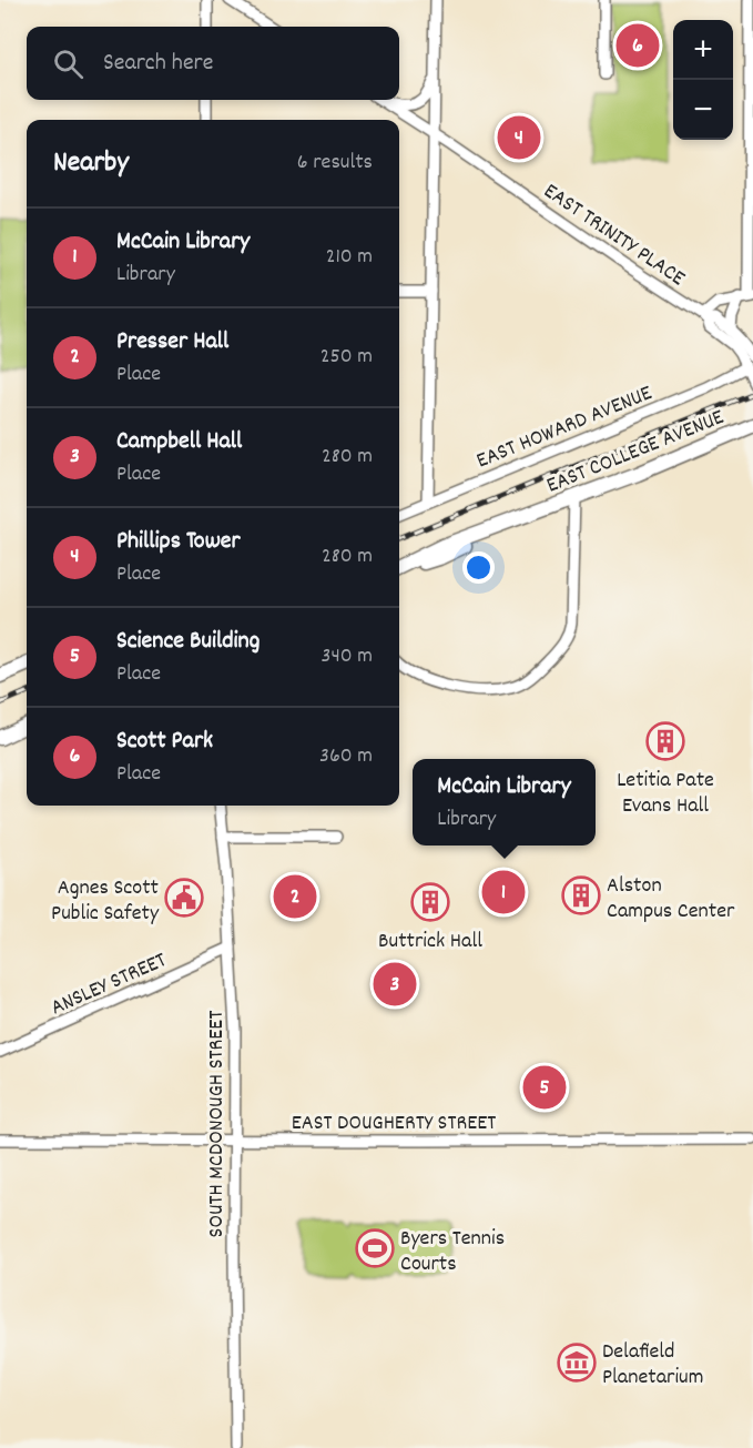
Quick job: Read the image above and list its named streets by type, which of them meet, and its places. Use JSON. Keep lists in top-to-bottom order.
{
  "streets": {
    "main road": ["EAST COLLEGE AVENUE"],
    "street": [
      "EAST TRINITY PLACE",
      "EAST HOWARD AVENUE",
      "ANSLEY STREET",
      "EAST DOUGHERTY STREET",
      "SOUTH MCDONOUGH STREET"
    ]
  },
  "crossings": [
    ["EAST TRINITY PLACE", "EAST HOWARD AVENUE"],
    ["ANSLEY STREET", "SOUTH MCDONOUGH STREET"],
    ["EAST DOUGHERTY STREET", "SOUTH MCDONOUGH STREET"]
  ],
  "places": {
    "building": ["Letitia Pate Evans Hall", "Alston Campus Center", "Buttrick Hall"],
    "public building": ["Agnes Scott Public Safety"],
    "sports": ["Byers Tennis Courts"],
    "museum": ["Delafield Planetarium"]
  },
  "page": {
    "map_buttons": ["+", "−"],
    "pins": [
      "6",
      "4",
      "1",
      "2",
      "3",
      "5"
    ],
    "search": "Search here",
    "heading": ["Nearby", "6 results"],
    "list": [
      {
        "mark": "1",
        "name": "McCain Library",
        "note": "Library",
        "value": "210 m"
      },
      {
        "mark": "2",
        "name": "Presser Hall",
        "note": "Place",
        "value": "250 m"
      },
      {
        "mark": "3",
        "name": "Campbell Hall",
        "note": "Place",
        "value": "280 m"
      },
      {
        "mark": "4",
        "name": "Phillips Tower",
        "note": "Place",
        "value": "280 m"
      },
      {
        "mark": "5",
        "name": "Science Building",
        "note": "Place",
        "value": "340 m"
      },
      {
        "mark": "6",
        "name": "Scott Park",
        "note": "Place",
        "value": "360 m"
      }
    ],
    "popup": ["McCain Library", "Library"]
  }
}
